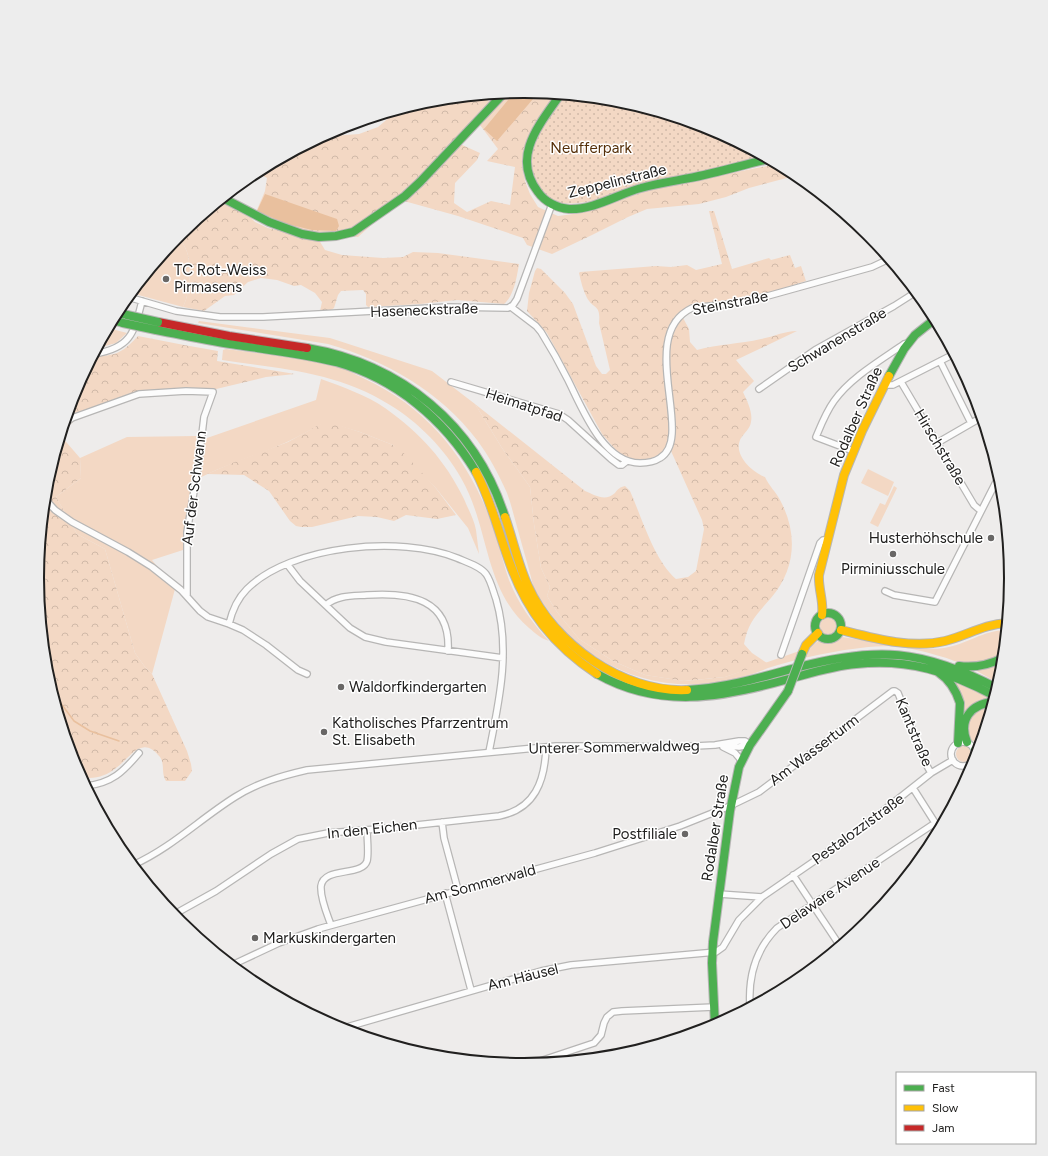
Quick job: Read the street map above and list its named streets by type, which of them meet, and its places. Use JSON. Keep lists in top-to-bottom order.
{
  "streets": {
    "main road": ["Zeppelinstraße", "Rodalber Straße"],
    "street": [
      "Steinstraße",
      "Haseneckstraße",
      "Schwanenstraße",
      "Heimatpfad",
      "Hirschstraße",
      "Auf der Schwann",
      "Kantstraße",
      "Unterer Sommerwaldweg",
      "Am Wasserturm",
      "In den Eichen",
      "Pestalozzistraße",
      "Am Sommerwald",
      "Delaware Avenue",
      "Am Häusel"
    ]
  },
  "crossings": [
    ["Steinstraße", "Heimatpfad"],
    ["Rodalber Straße", "Unterer Sommerwaldweg"],
    ["Rodalber Straße", "Am Wasserturm"],
    ["Rodalber Straße", "Pestalozzistraße"],
    ["Rodalber Straße", "Am Sommerwald"],
    ["Rodalber Straße", "Am Häusel"],
    ["Kantstraße", "Am Wasserturm"],
    ["Kantstraße", "Pestalozzistraße"],
    ["Unterer Sommerwaldweg", "In den Eichen"],
    ["Am Wasserturm", "Am Sommerwald"],
    ["Pestalozzistraße", "Am Häusel"]
  ],
  "parks": ["Neufferpark"],
  "places": [
    "TC Rot-Weiss Pirmasens",
    "Husterhöhschule",
    "Pirminiusschule",
    "Waldorfkindergarten",
    "Katholisches Pfarrzentrum St. Elisabeth",
    "Postfiliale",
    "Markuskindergarten"
  ],
  "legend": ["Fast", "Slow", "Jam"]
}
